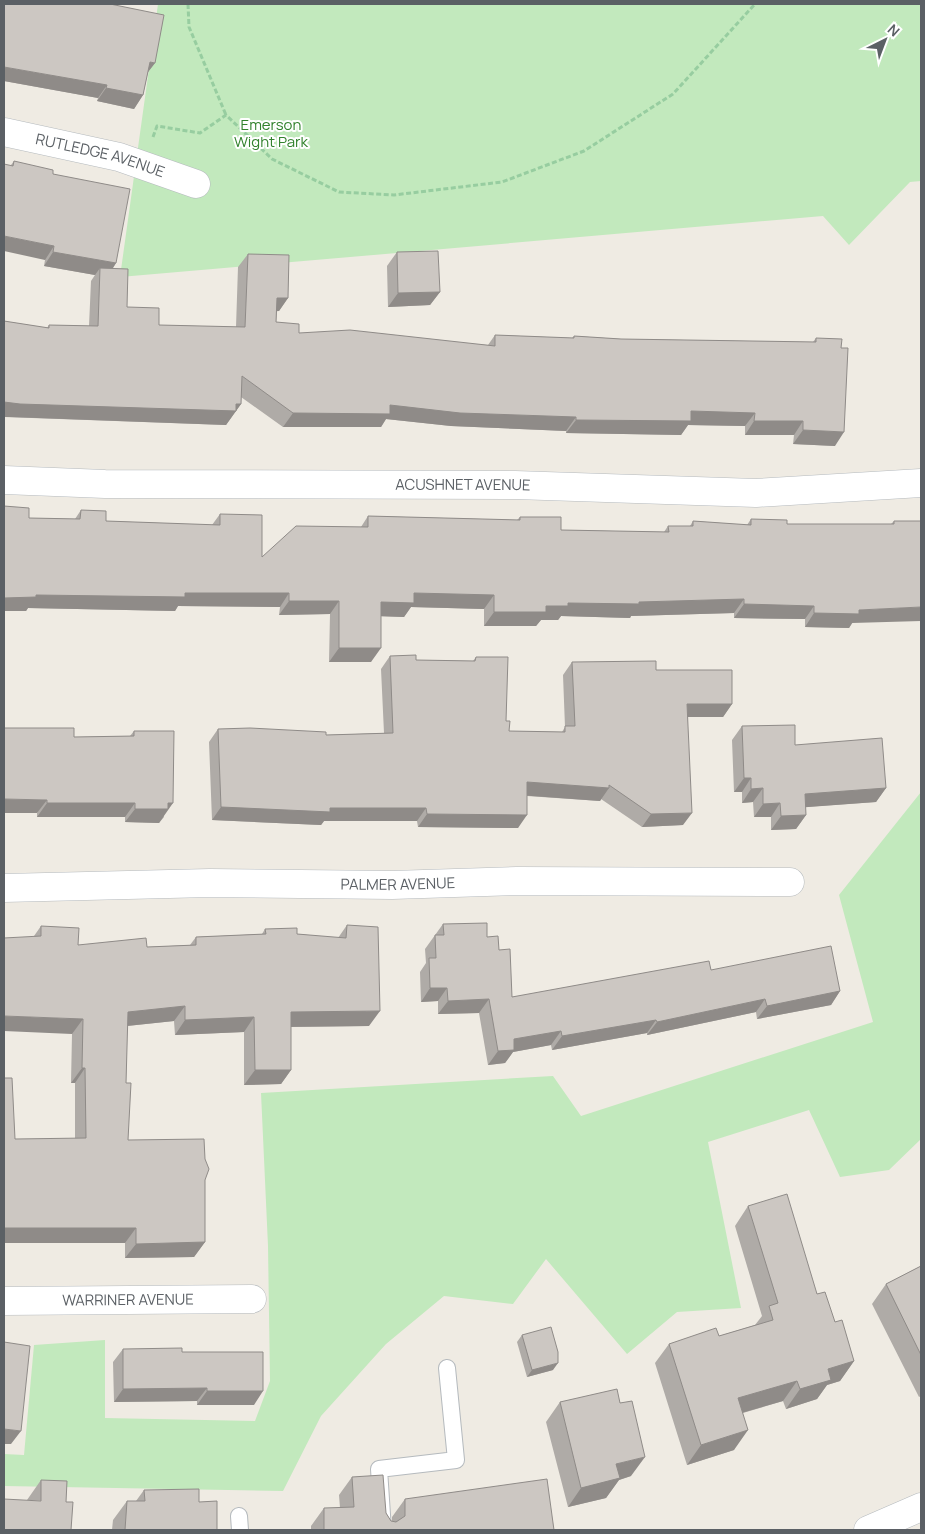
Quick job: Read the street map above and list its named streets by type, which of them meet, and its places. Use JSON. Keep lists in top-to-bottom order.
{
  "streets": {
    "street": [
      "RUTLEDGE AVENUE",
      "ACUSHNET AVENUE",
      "PALMER AVENUE",
      "WARRINER AVENUE"
    ]
  },
  "parks": ["Emerson Wight Park"],
  "north": "top right"
}
